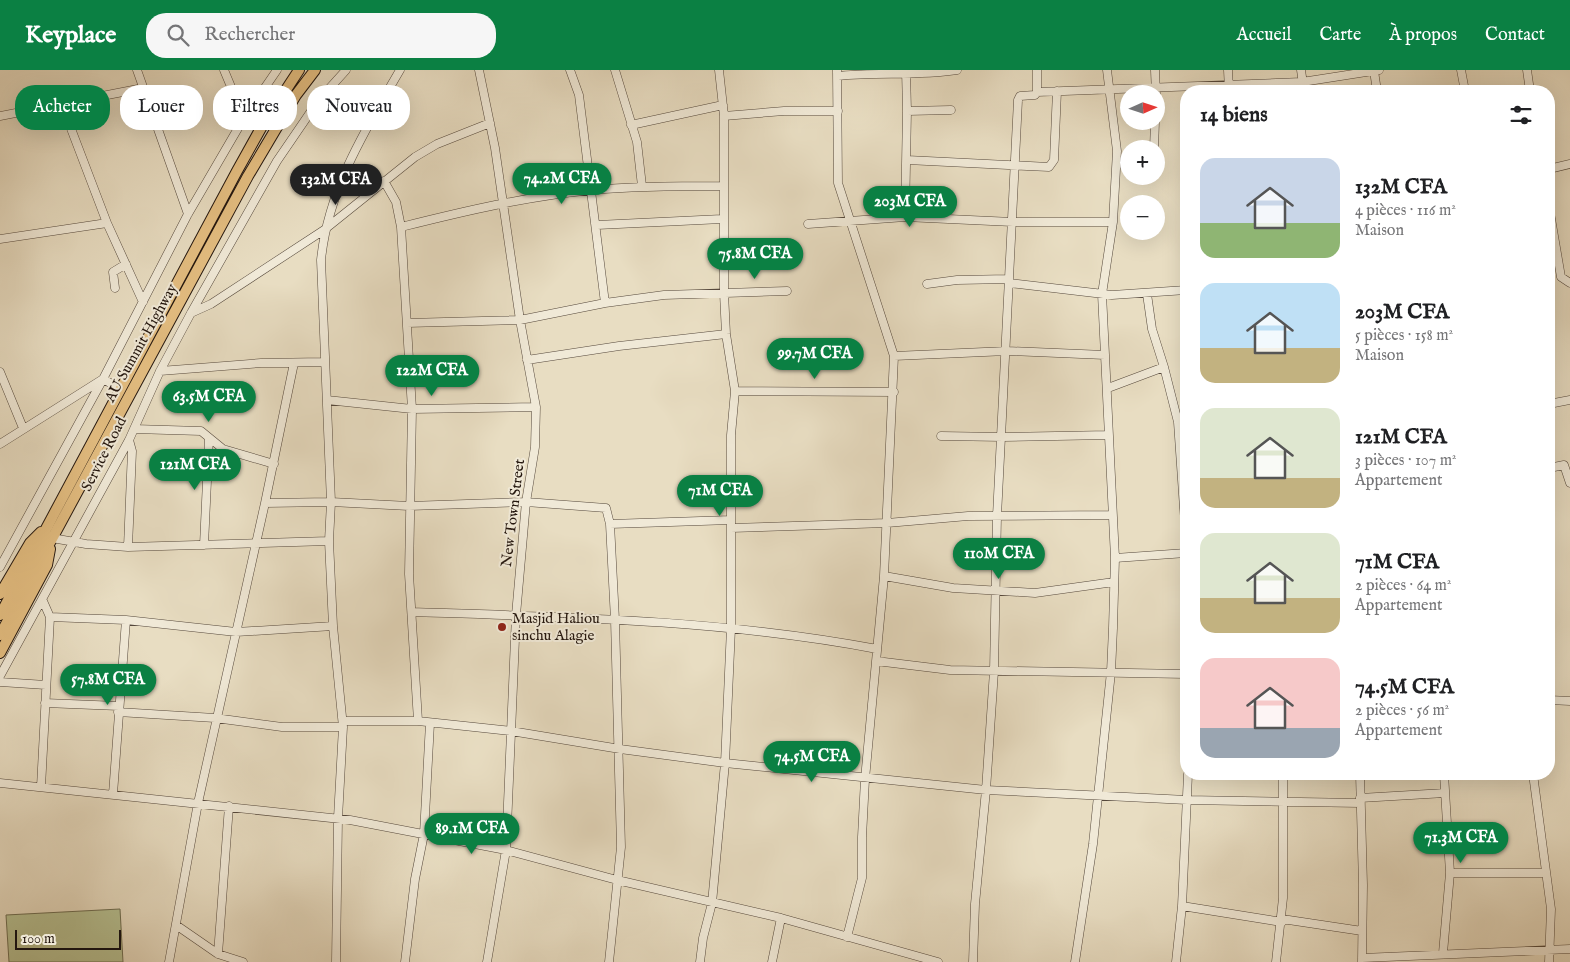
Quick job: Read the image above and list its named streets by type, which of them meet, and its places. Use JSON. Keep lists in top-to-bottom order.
{
  "streets": {
    "main road": ["AU Summit Highway"],
    "street": ["Service Road", "New Town Street"]
  },
  "places": ["Masjid Haliou sinchu Alagie"],
  "scale_bar": "100 m",
  "north": "right",
  "page": {
    "header": "Keyplace",
    "search": "Rechercher",
    "nav": [
      "Accueil",
      "Carte",
      "À propos",
      "Contact"
    ],
    "map_buttons": ["+", "−"],
    "chip": [
      "Acheter",
      "Louer",
      "Filtres",
      "Nouveau"
    ],
    "heading": "14 biens",
    "list": [
      {
        "name": "132M CFA",
        "note": "4 pièces · 116 m² · Maison"
      },
      {
        "name": "203M CFA",
        "note": "5 pièces · 158 m² · Maison"
      },
      {
        "name": "121M CFA",
        "note": "3 pièces · 107 m² · Appartement"
      },
      {
        "name": "71M CFA",
        "note": "2 pièces · 64 m² · Appartement"
      },
      {
        "name": "74.5M CFA",
        "note": "2 pièces · 56 m² · Appartement"
      }
    ],
    "price": [
      "74.2M CFA",
      "132M CFA",
      "203M CFA",
      "75.8M CFA",
      "99.7M CFA",
      "122M CFA",
      "63.5M CFA",
      "121M CFA",
      "71M CFA",
      "110M CFA",
      "57.8M CFA",
      "74.5M CFA",
      "89.1M CFA",
      "71.3M CFA"
    ],
    "scale": "100 m"
  }
}
